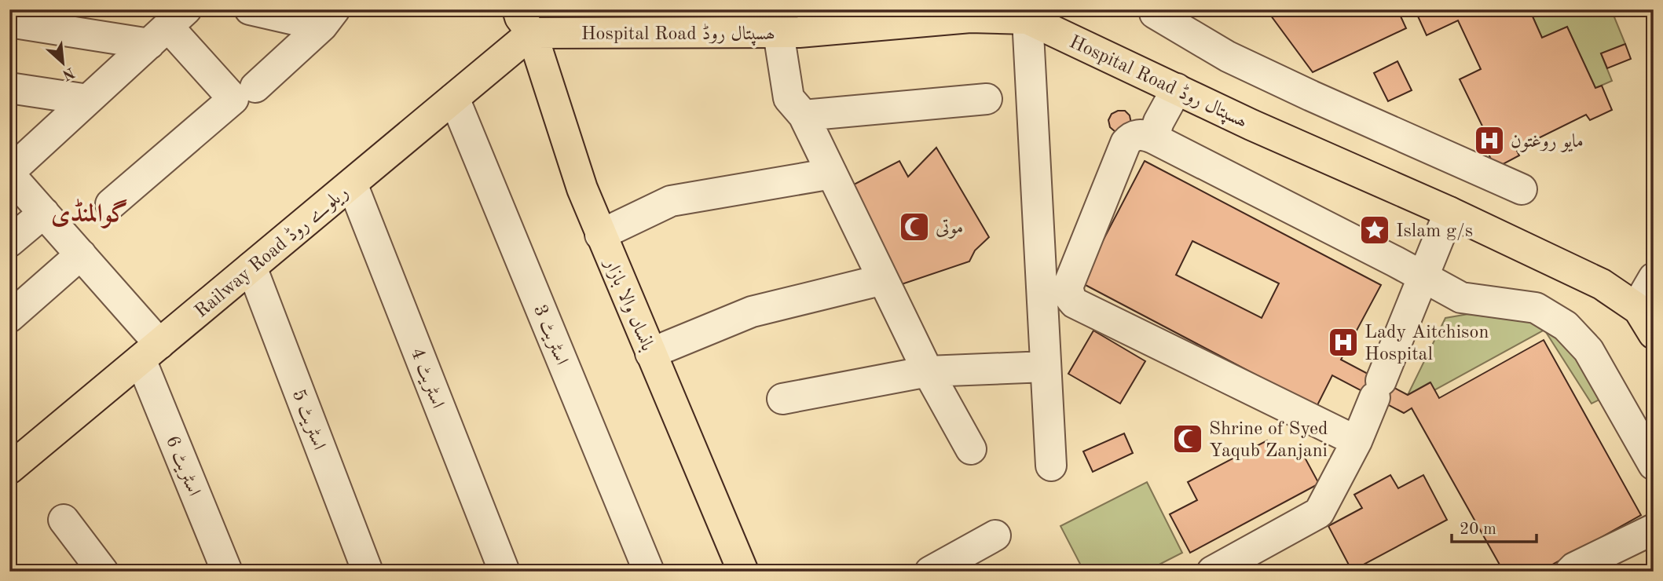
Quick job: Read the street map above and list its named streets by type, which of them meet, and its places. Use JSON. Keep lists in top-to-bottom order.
{
  "streets": {
    "main road": ["Hospital Road ھسپتال روڈ", "Railway Road ریلوے روڈ", "بانساں والا بازار"],
    "street": [
      "اسٹریٹ 3",
      "اسٹریٹ 4",
      "اسٹریٹ 5",
      "اسٹریٹ 6"
    ]
  },
  "crossings": [
    ["Hospital Road ھسپتال روڈ", "Railway Road ریلوے روڈ"],
    ["Hospital Road ھسپتال روڈ", "بانساں والا بازار"],
    ["Railway Road ریلوے روڈ", "بانساں والا بازار"],
    ["Railway Road ریلوے روڈ", "اسٹریٹ 3"],
    ["Railway Road ریلوے روڈ", "اسٹریٹ 4"],
    ["Railway Road ریلوے روڈ", "اسٹریٹ 5"],
    ["Railway Road ریلوے روڈ", "اسٹریٹ 6"]
  ],
  "districts": ["گوالمنڈی"],
  "places": {
    "hospital": ["مایو روغتون", "Lady Aitchison Hospital"],
    "mosque": ["موتی", "Shrine of Syed Yaqub Zanjani"],
    "place": ["Islam g/s"]
  },
  "scale_bar": "20 m",
  "north": "bottom right"
}
